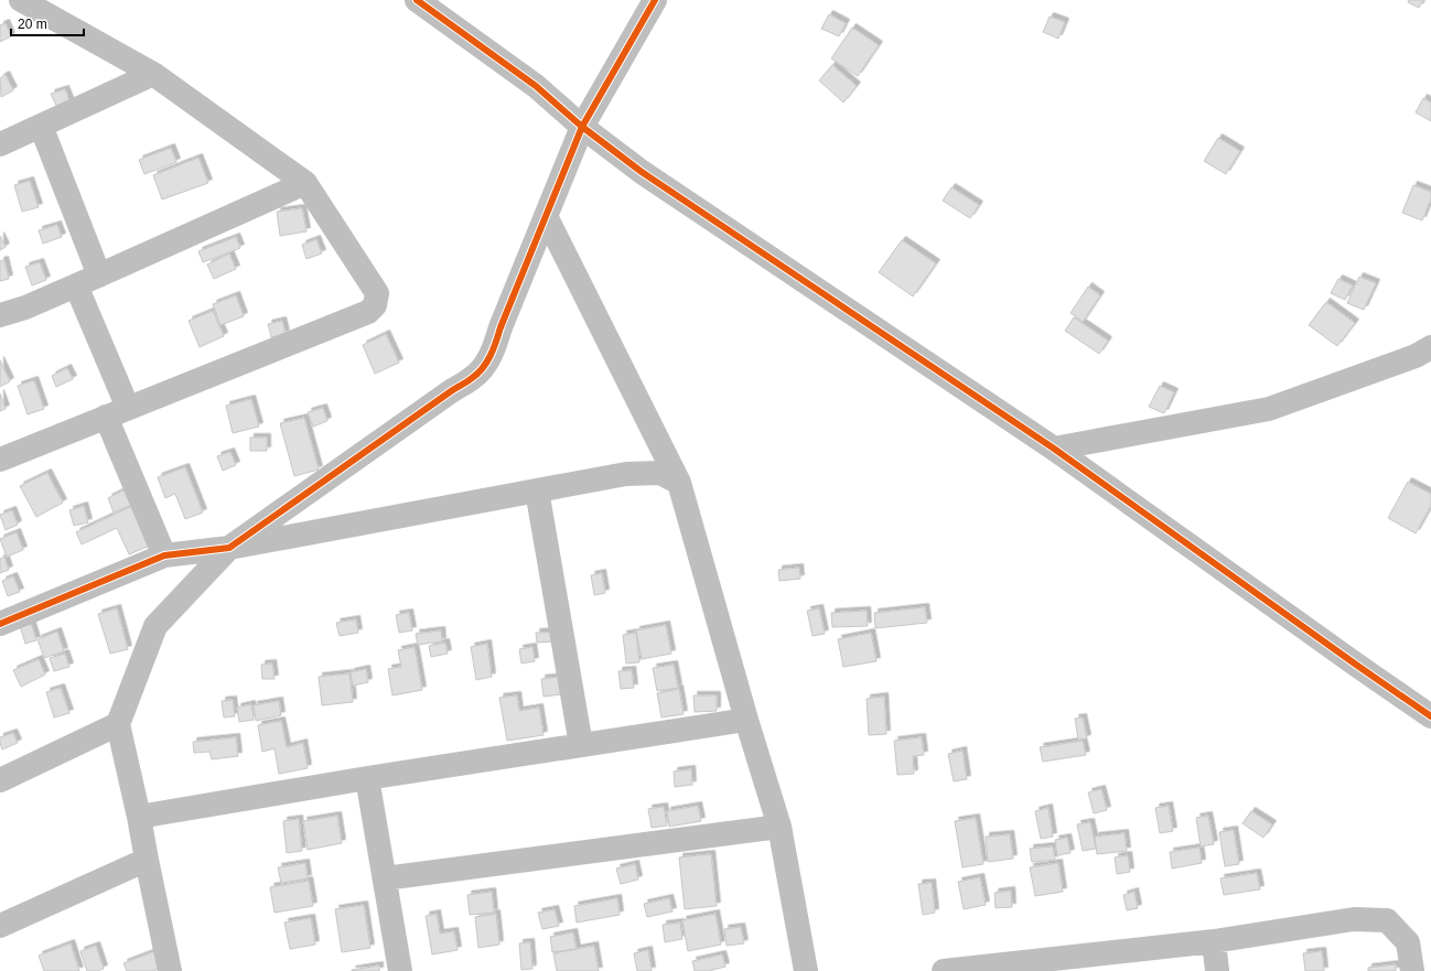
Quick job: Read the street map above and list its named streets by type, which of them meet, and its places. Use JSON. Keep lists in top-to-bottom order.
{
  "scale_bar": "20 m"
}
